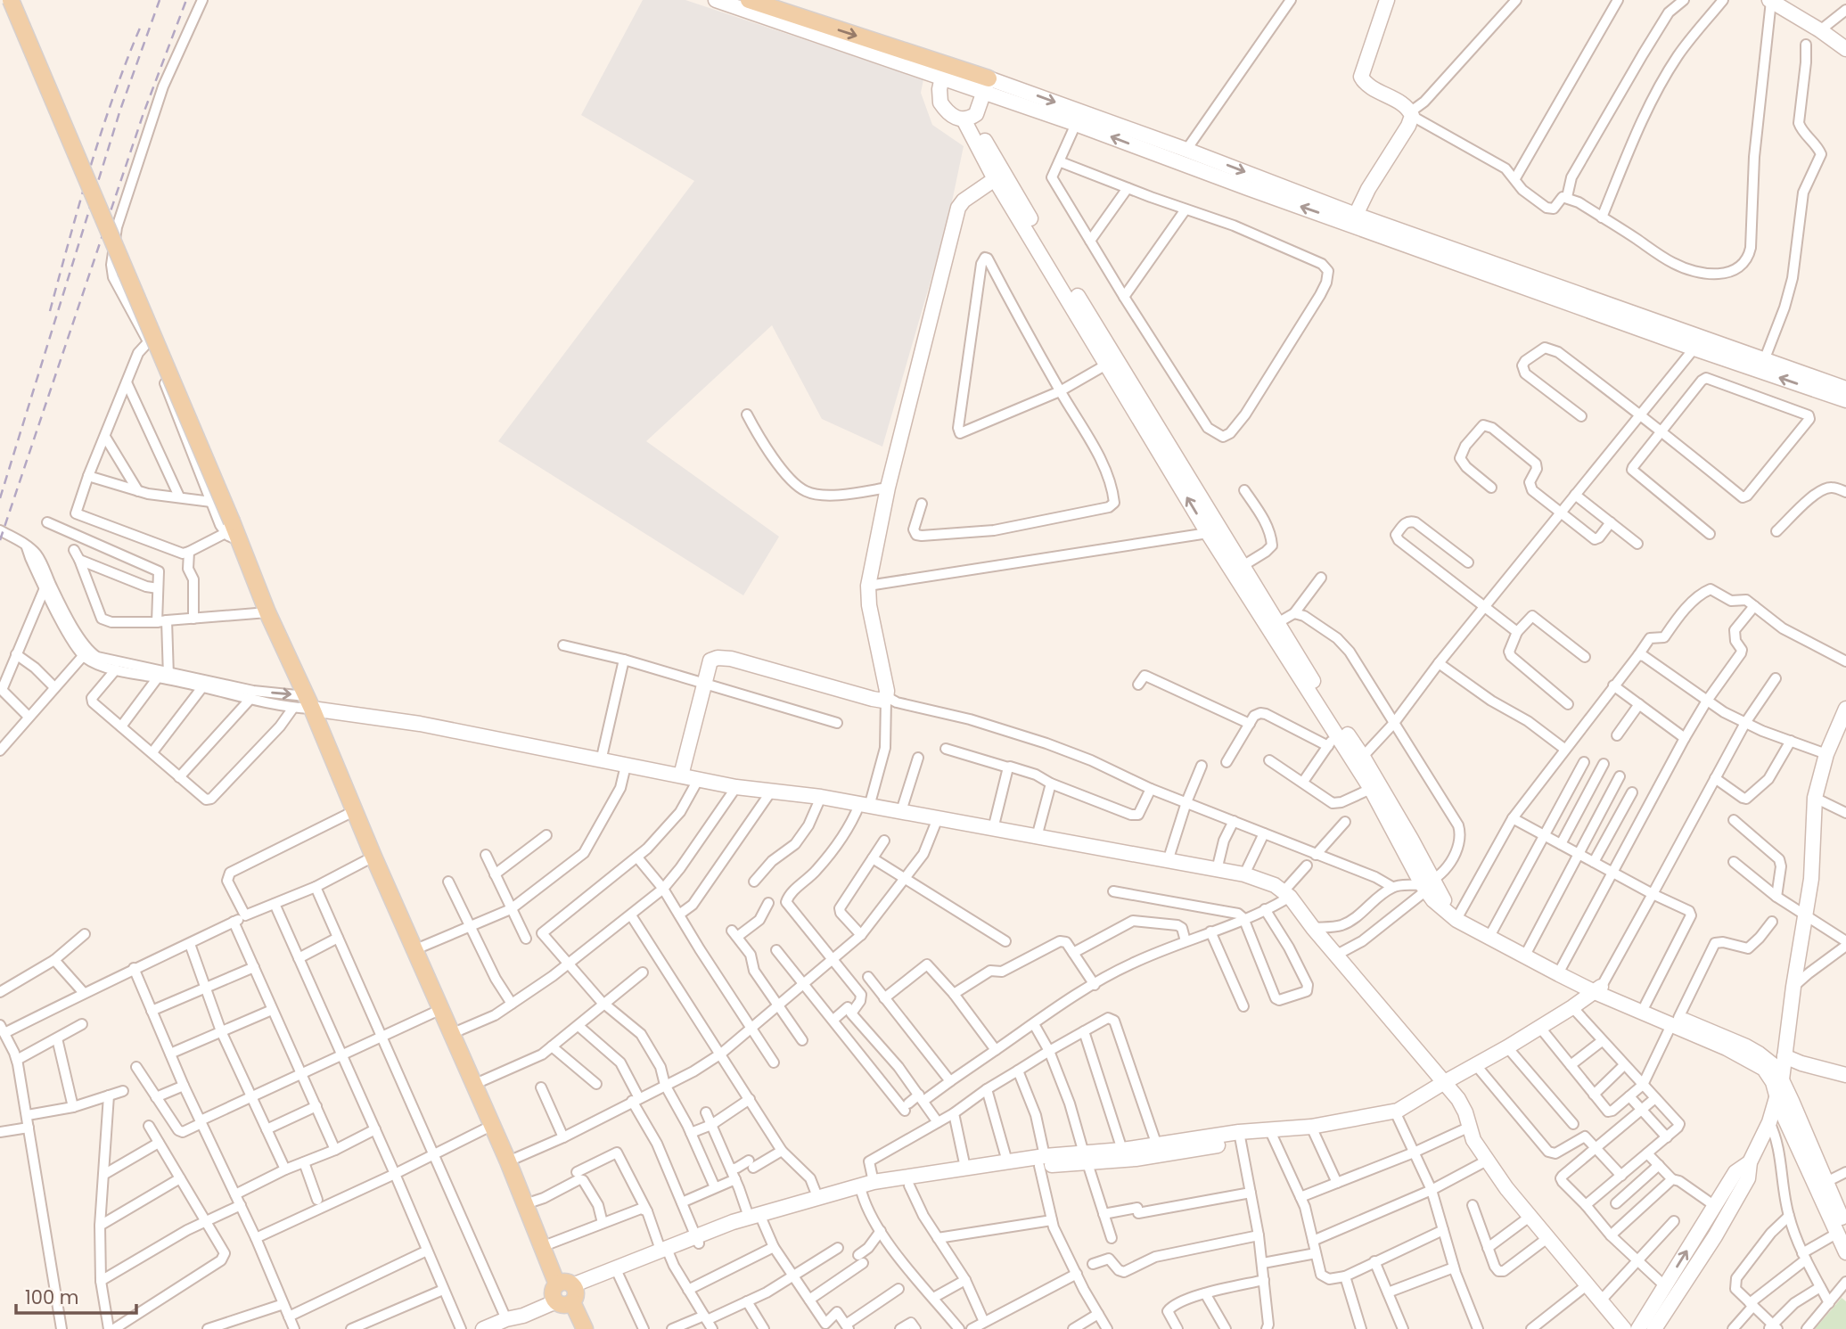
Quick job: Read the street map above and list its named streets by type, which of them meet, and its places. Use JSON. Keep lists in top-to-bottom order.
{
  "scale_bar": "100 m"
}
